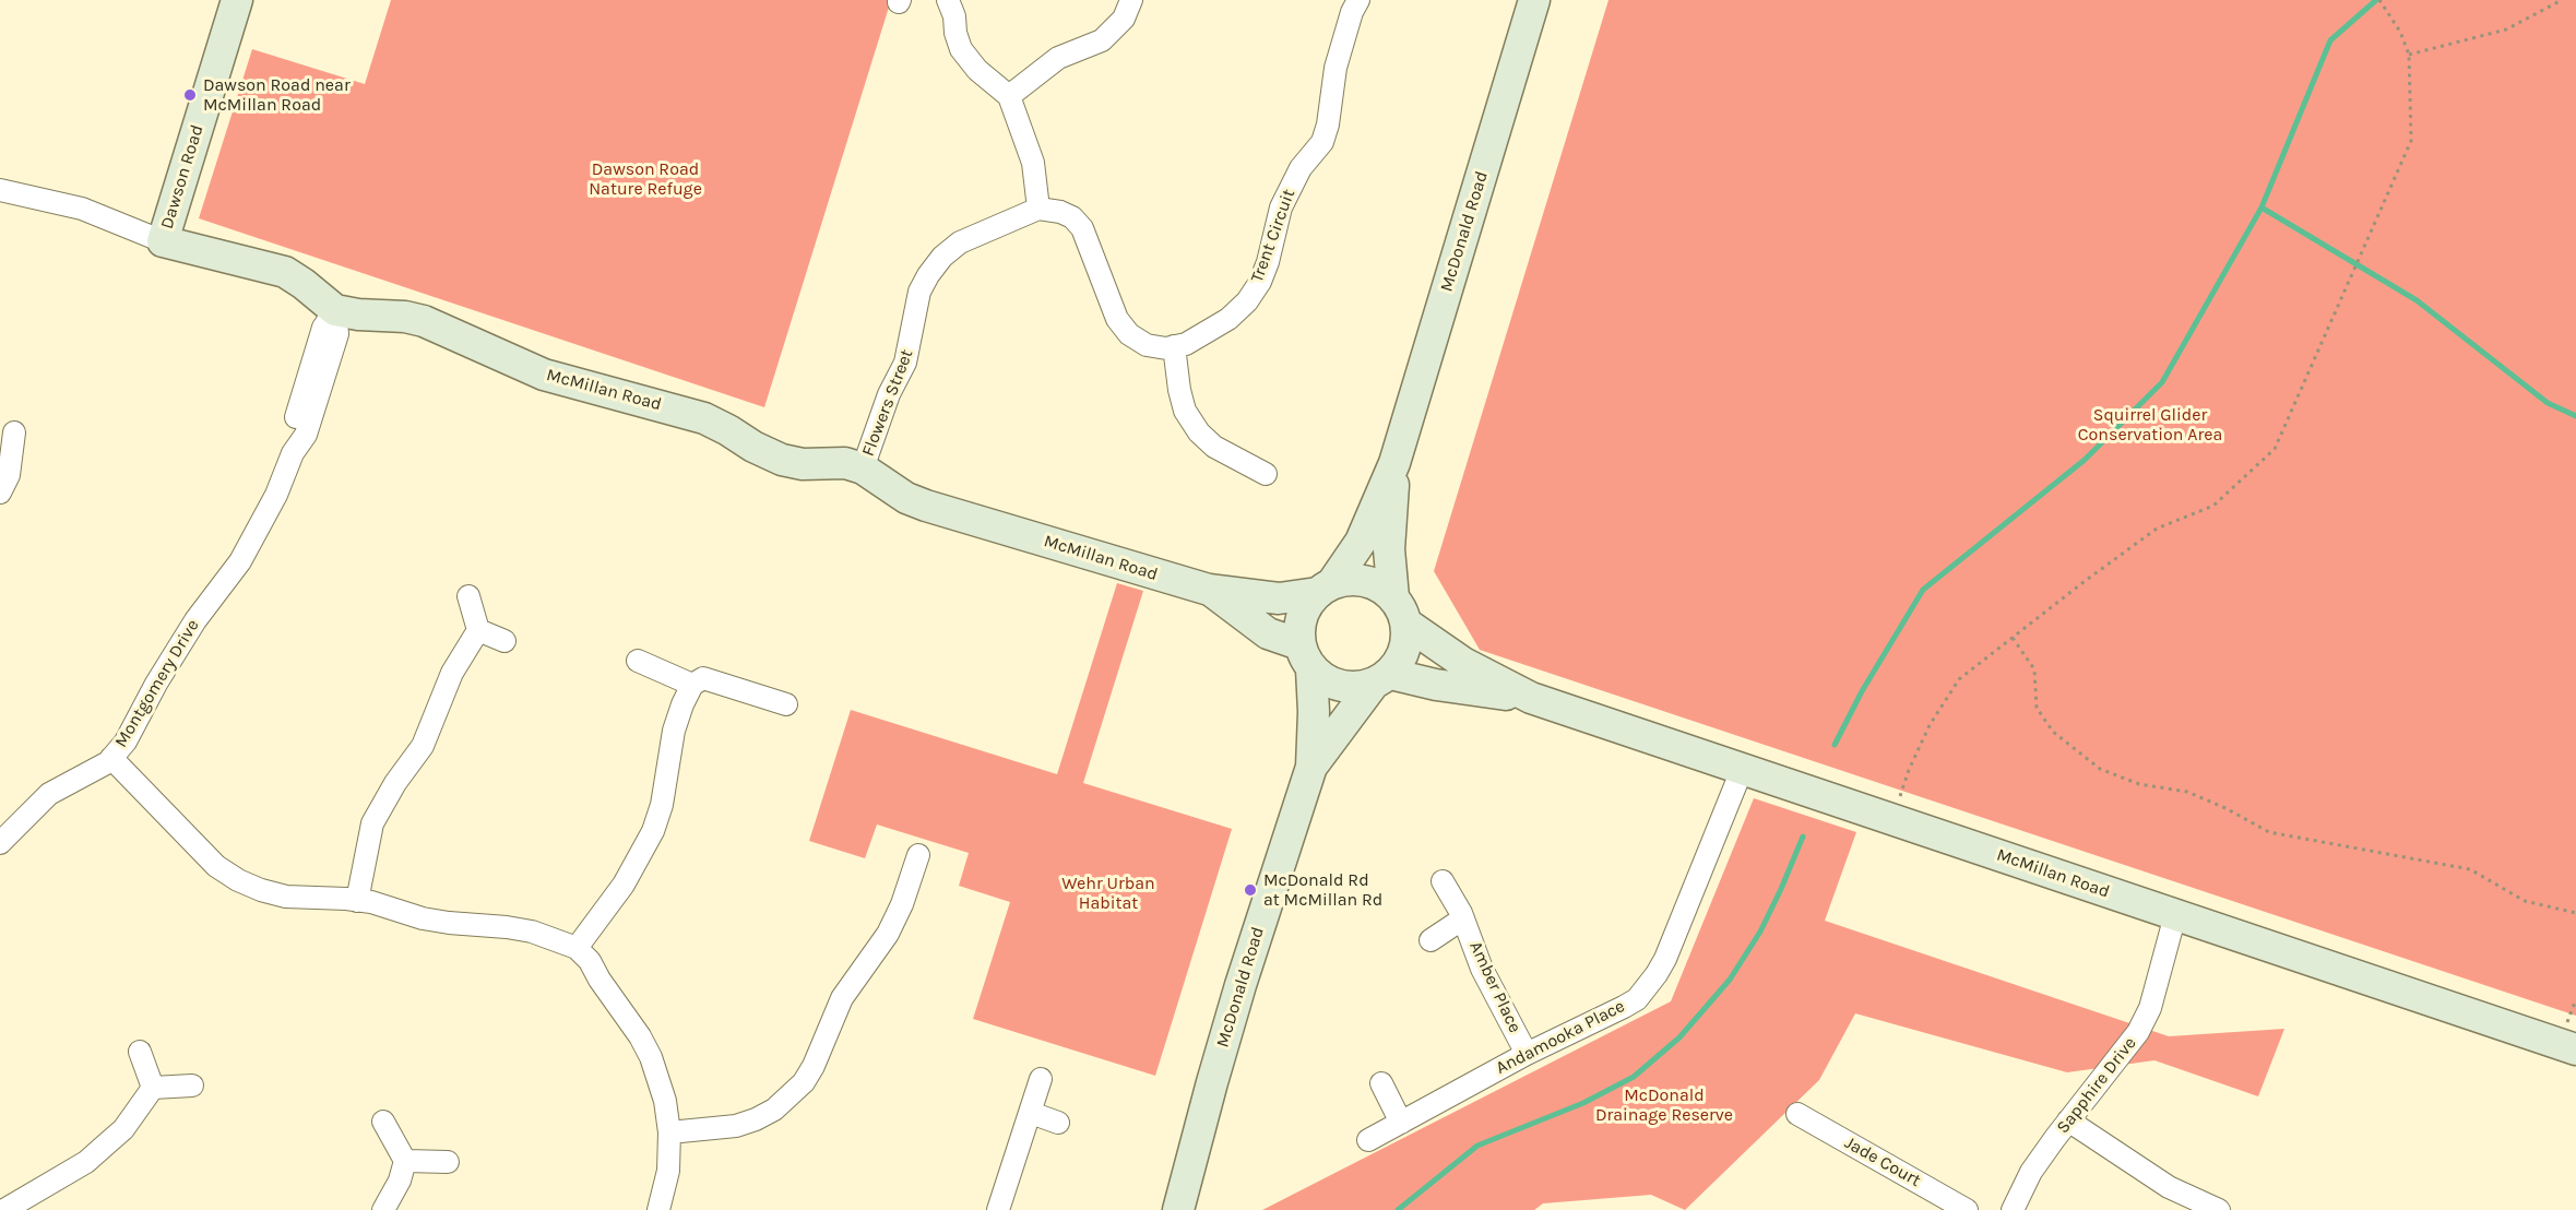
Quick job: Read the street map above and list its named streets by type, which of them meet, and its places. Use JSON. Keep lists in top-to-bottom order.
{
  "streets": {
    "street": [
      "Dawson Road",
      "McDonald Road",
      "Trent Circuit",
      "McMillan Road",
      "Flowers Street",
      "Montgomery Drive",
      "Amber Place",
      "Andamooka Place",
      "Sapphire Drive",
      "Jade Court"
    ]
  },
  "crossings": [
    ["McDonald Road", "McMillan Road"],
    ["McMillan Road", "Flowers Street"],
    ["McMillan Road", "Montgomery Drive"],
    ["McMillan Road", "Andamooka Place"],
    ["McMillan Road", "Sapphire Drive"],
    ["Amber Place", "Andamooka Place"]
  ],
  "parks": [
    "Dawson Road Nature Refuge",
    "Squirrel Glider Conservation Area",
    "Wehr Urban Habitat",
    "McDonald Drainage Reserve"
  ],
  "places": ["Dawson Road near McMillan Road", "McDonald Rd at McMillan Rd"]
}
